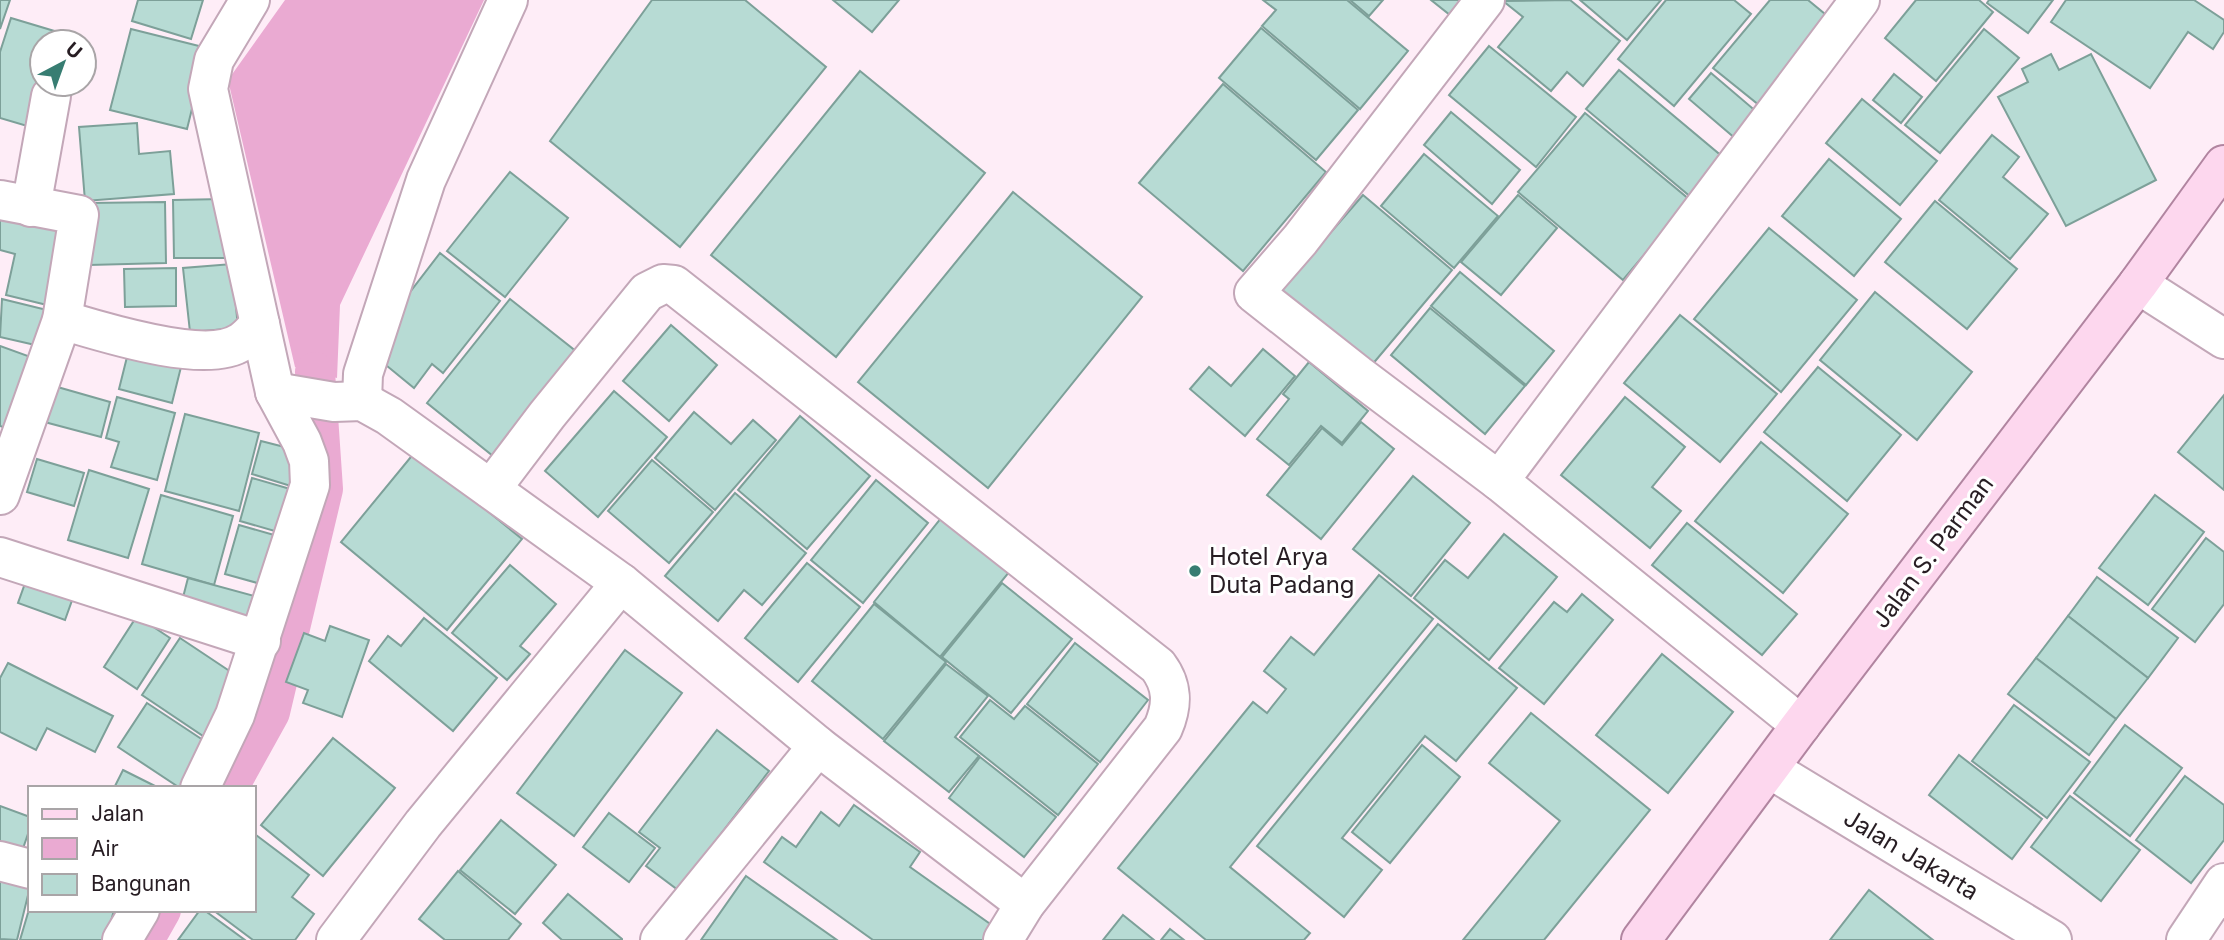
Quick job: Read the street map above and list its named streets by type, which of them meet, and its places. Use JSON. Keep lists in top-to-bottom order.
{
  "streets": {
    "main road": ["Jalan S. Parman"],
    "street": ["Jalan Jakarta"]
  },
  "crossings": [
    ["Jalan S. Parman", "Jalan Jakarta"]
  ],
  "places": ["Hotel Arya Duta Padang"],
  "legend": ["Jalan", "Air", "Bangunan"],
  "north": "top right"
}
